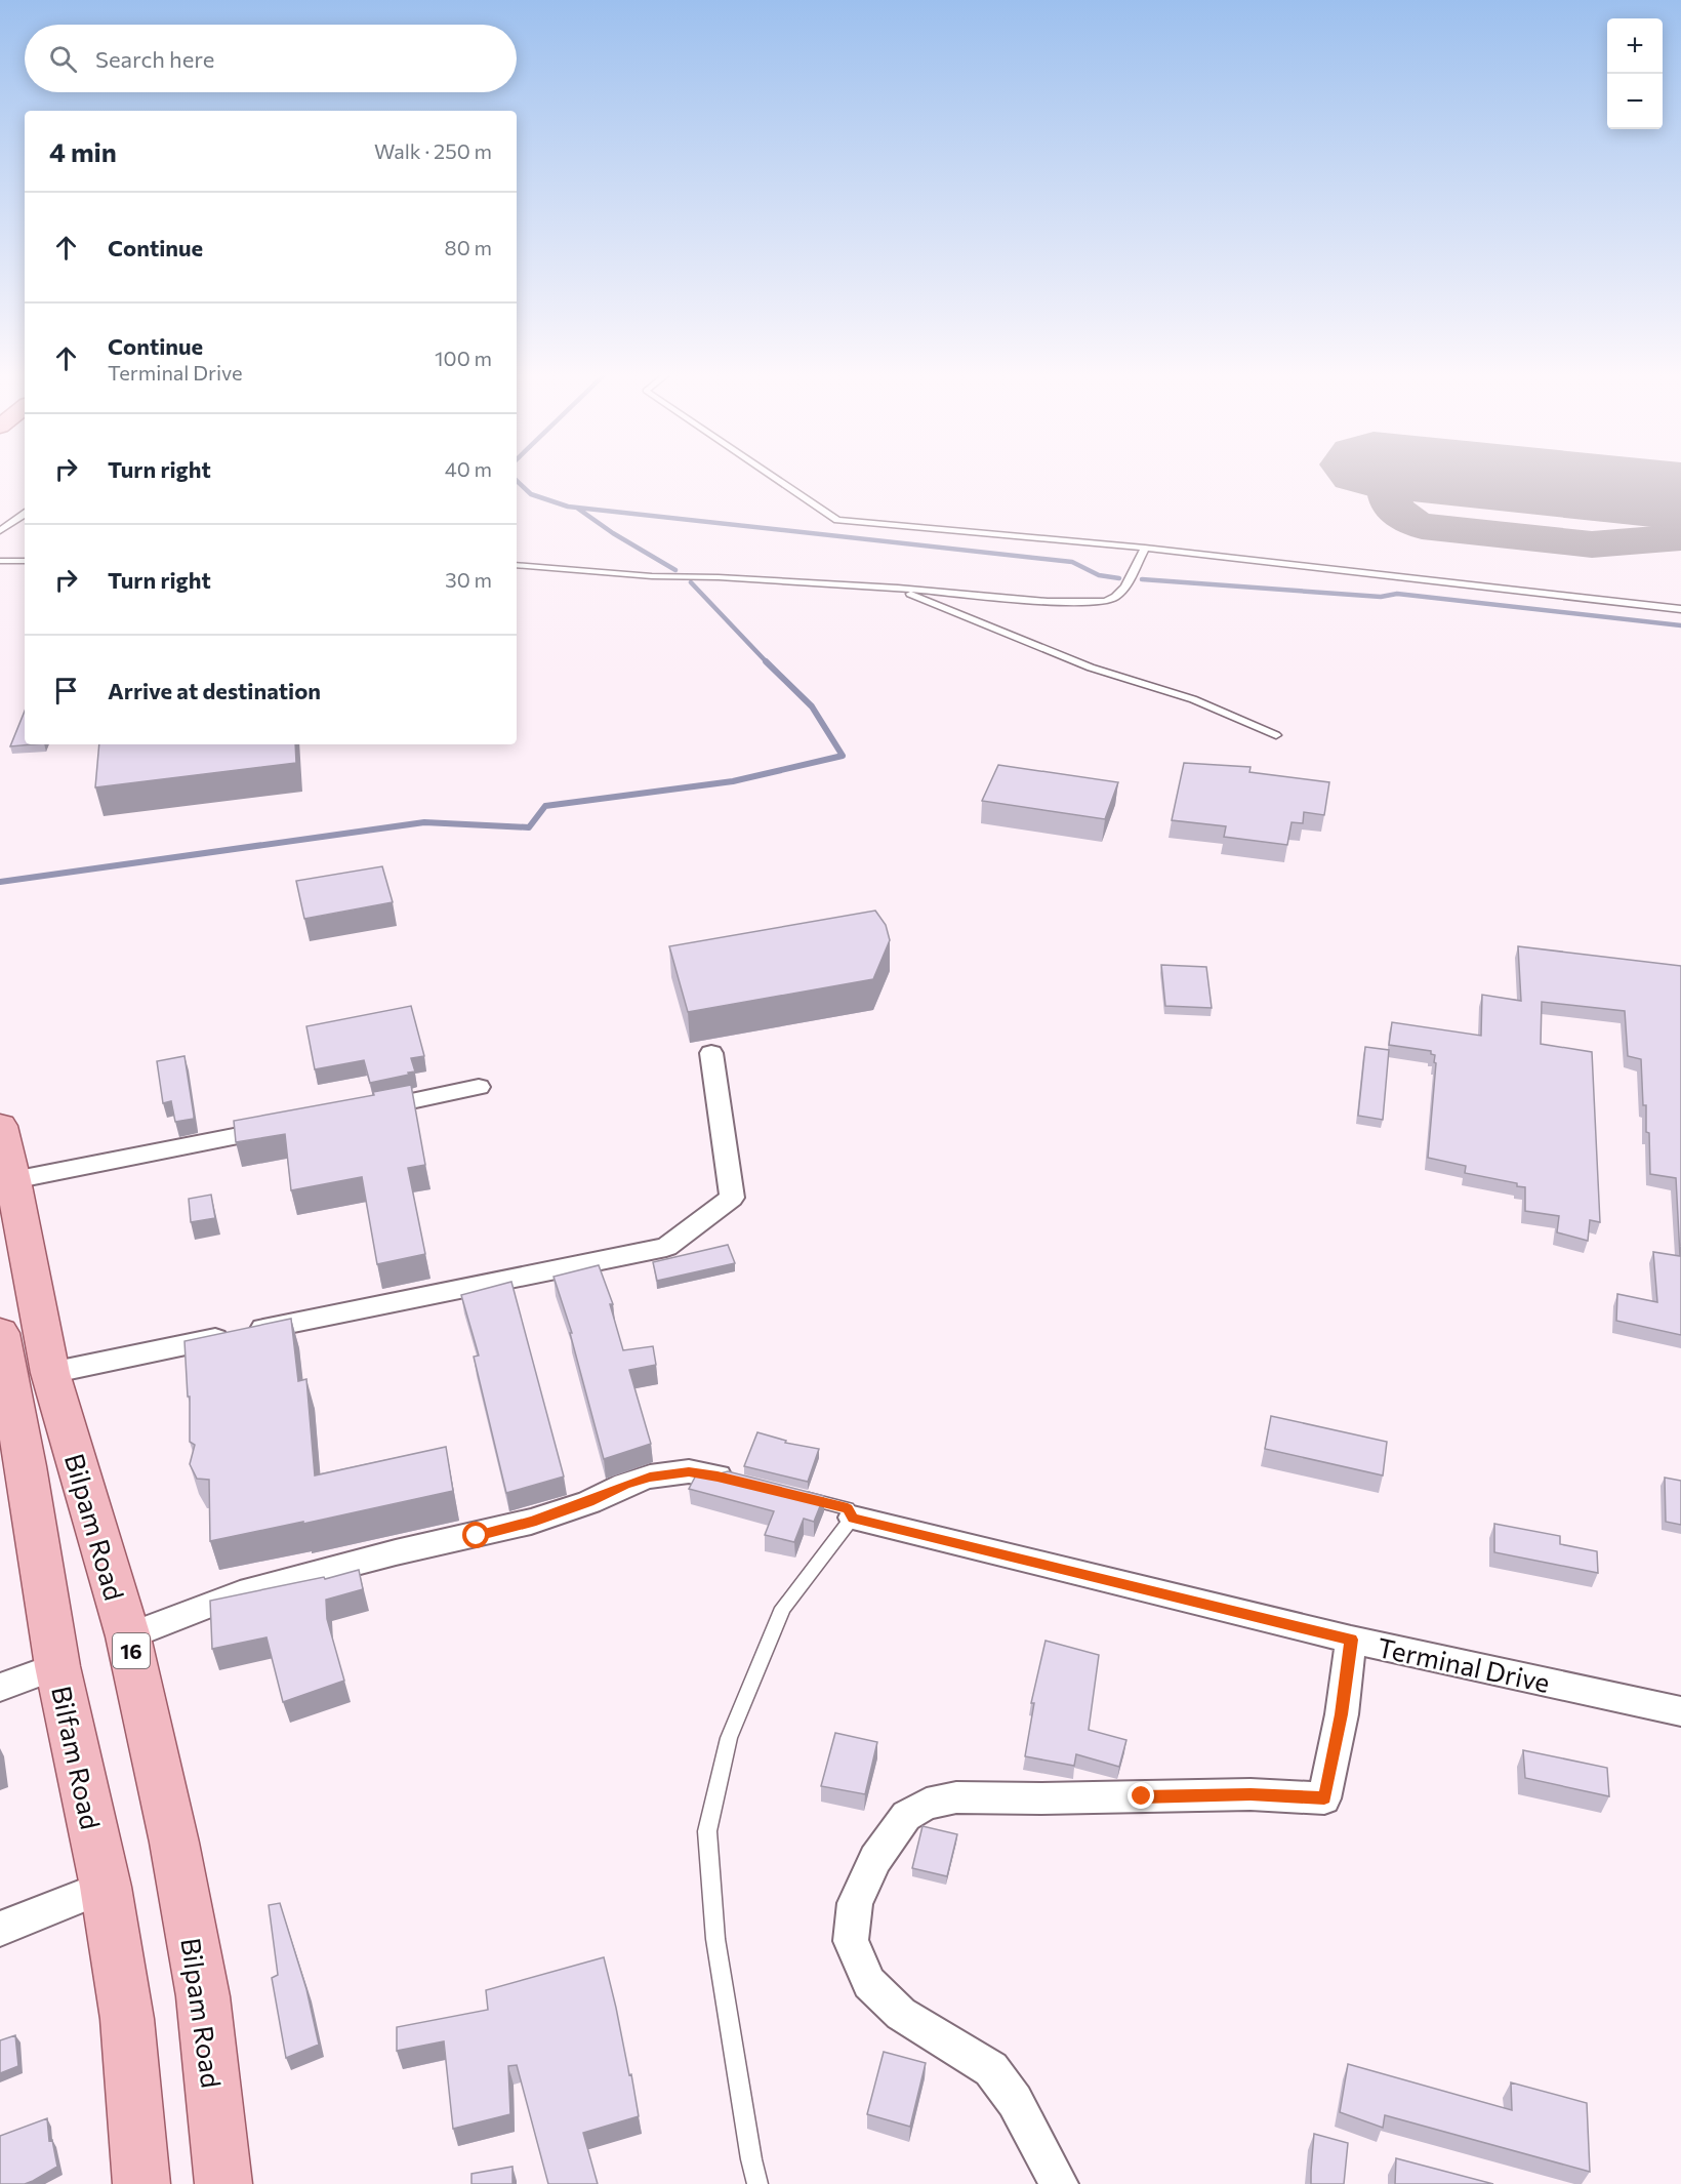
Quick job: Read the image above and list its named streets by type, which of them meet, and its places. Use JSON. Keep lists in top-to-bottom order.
{
  "streets": {
    "main road": ["Bilpam Road", "16", "Bilfam Road"],
    "street": ["Terminal Drive"]
  },
  "page": {
    "map_buttons": ["+", "−"],
    "search": "Search here",
    "heading": ["4 min", "Walk · 250 m"],
    "list": [
      ["Continue", "80 m"],
      ["Continue", "Terminal Drive", "100 m"],
      ["Turn right", "40 m"],
      ["Turn right", "30 m"],
      "Arrive at destination"
    ]
  }
}
